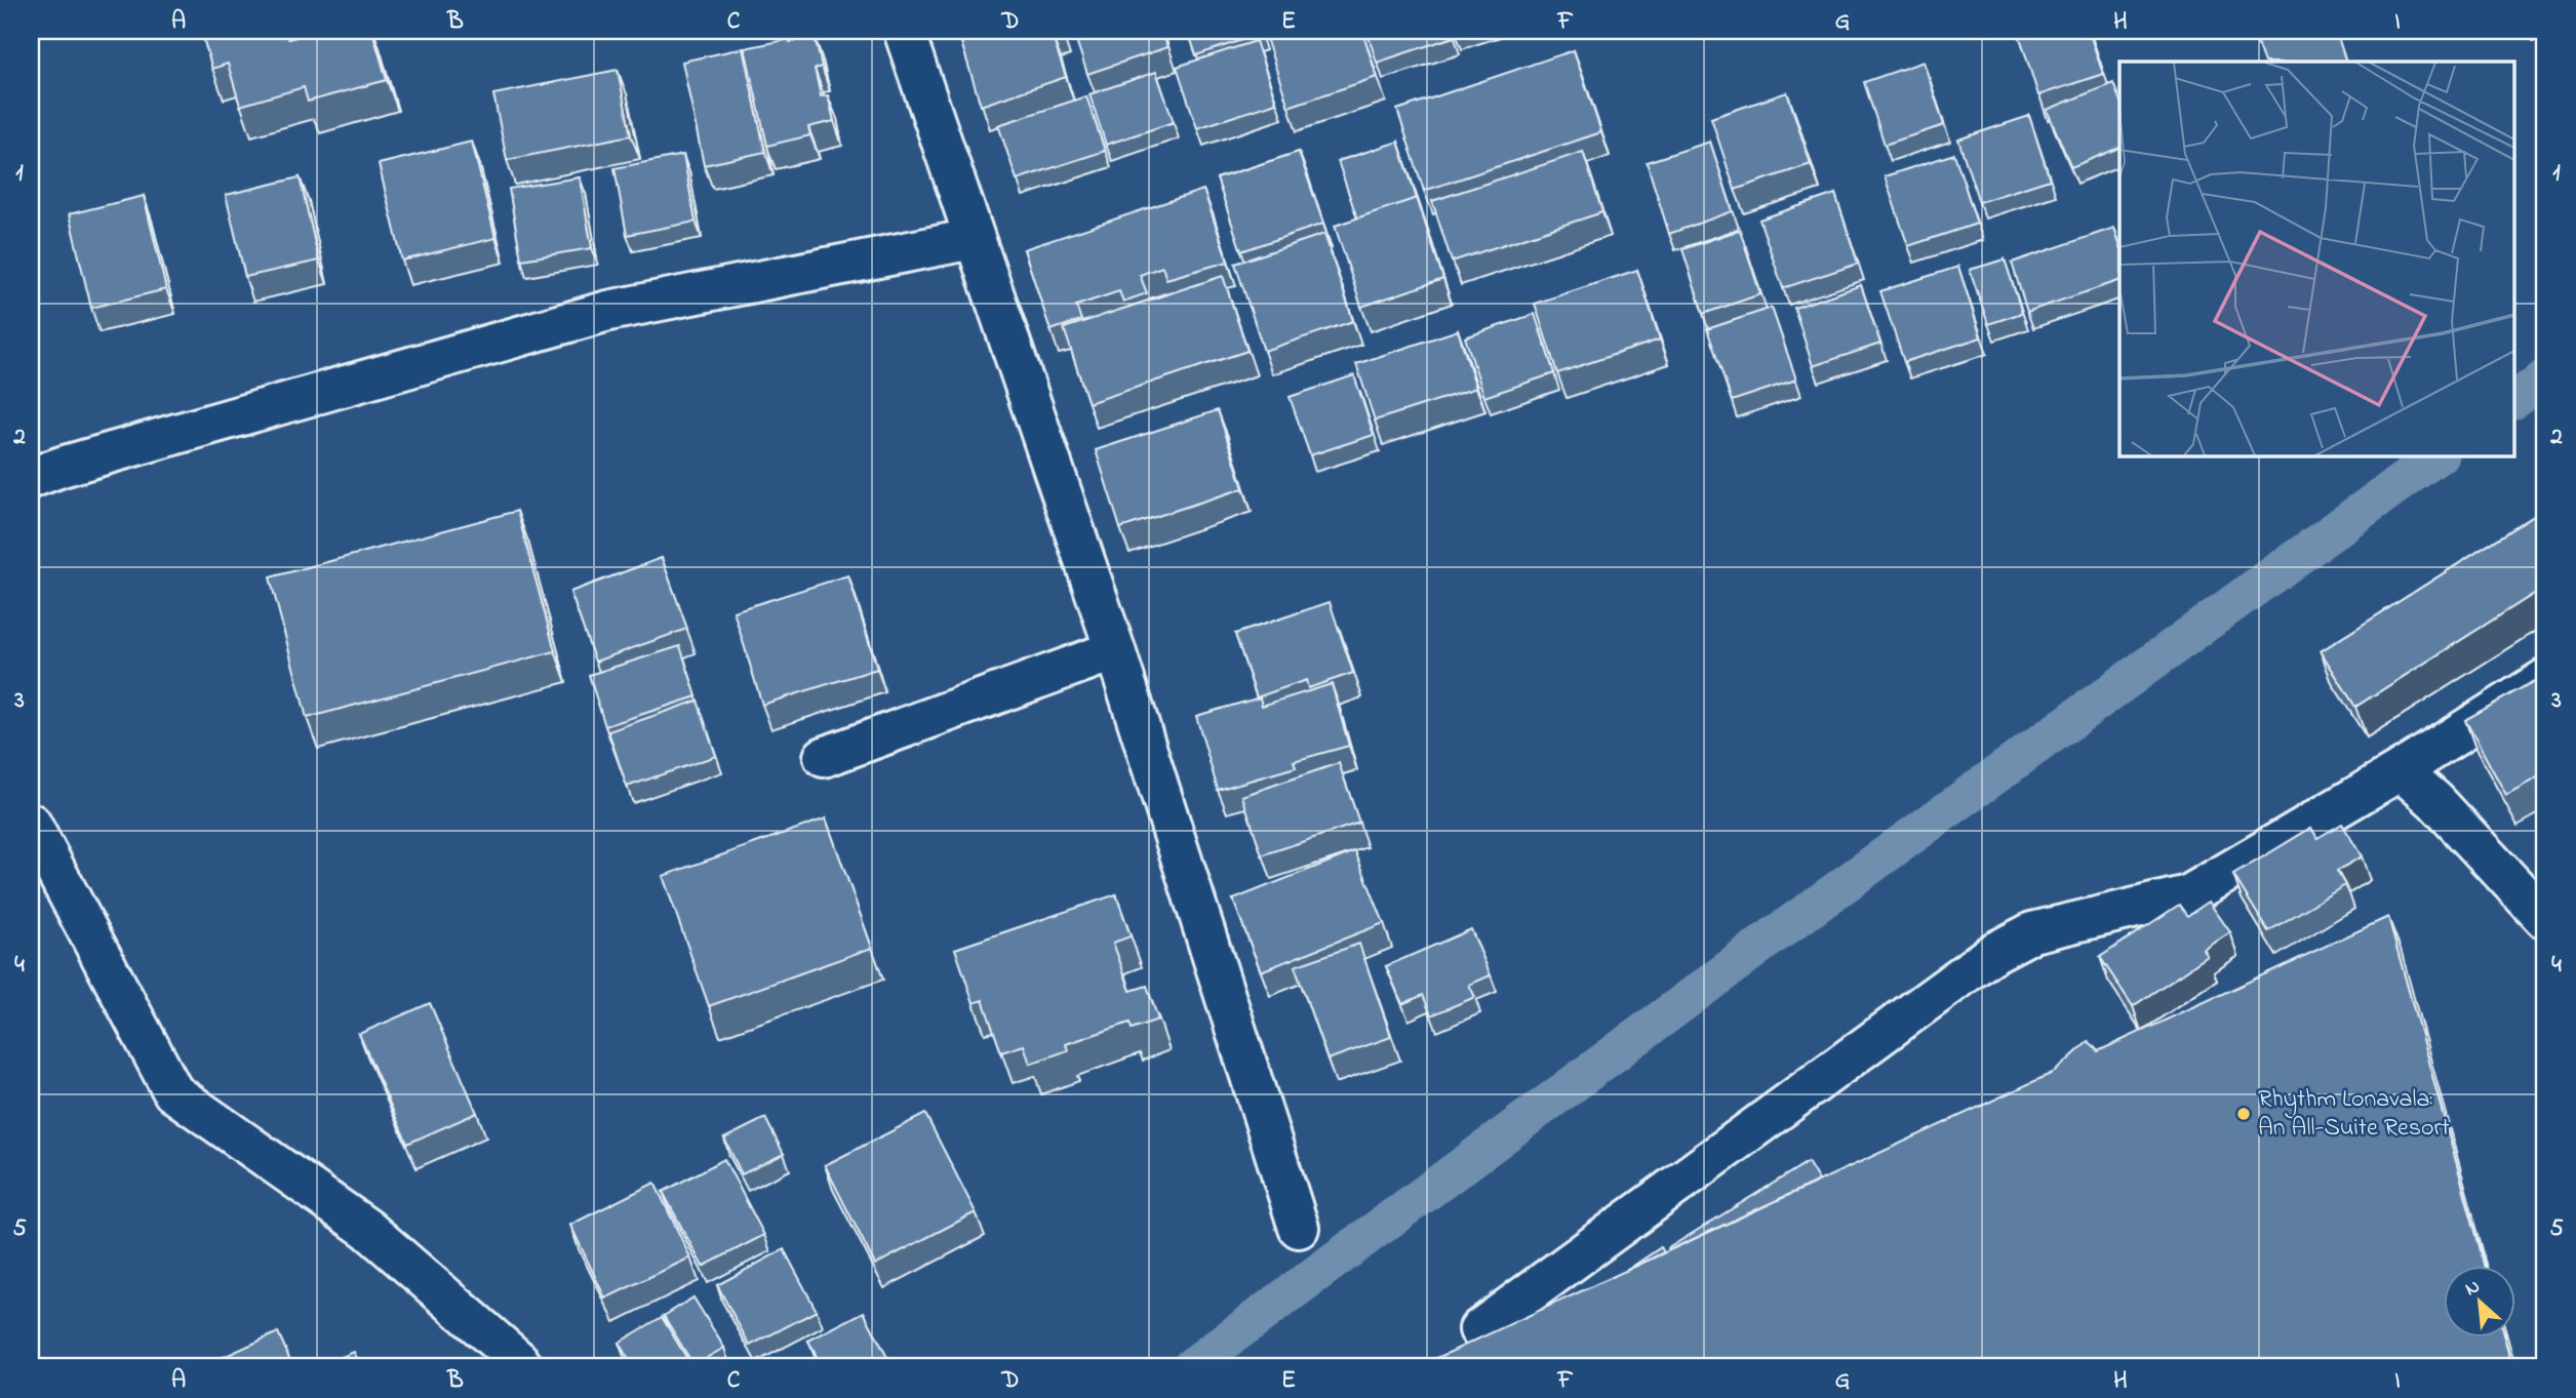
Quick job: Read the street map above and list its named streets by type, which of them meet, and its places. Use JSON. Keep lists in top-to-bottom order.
{
  "places": ["Rhythm Lonavala: An All-Suite Resort"],
  "north": "top left",
  "grid": {
    "columns": [
      "A",
      "B",
      "C",
      "D",
      "E",
      "F",
      "G",
      "H",
      "I"
    ],
    "rows": [
      "1",
      "2",
      "3",
      "4",
      "5"
    ]
  }
}
